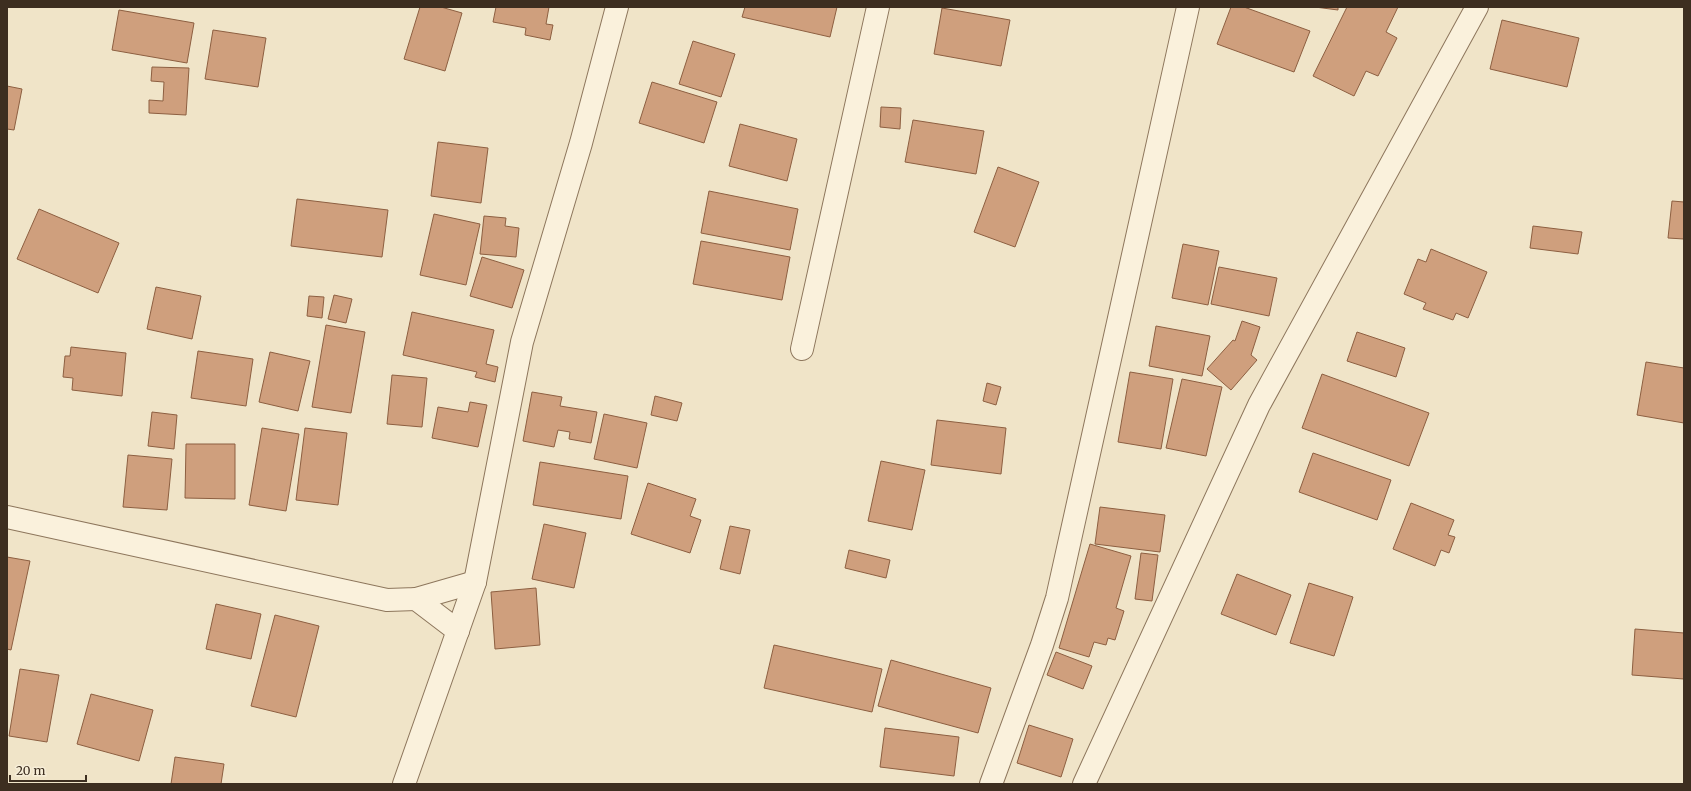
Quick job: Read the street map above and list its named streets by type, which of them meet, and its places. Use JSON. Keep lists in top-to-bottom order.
{
  "scale_bar": "20 m"
}
